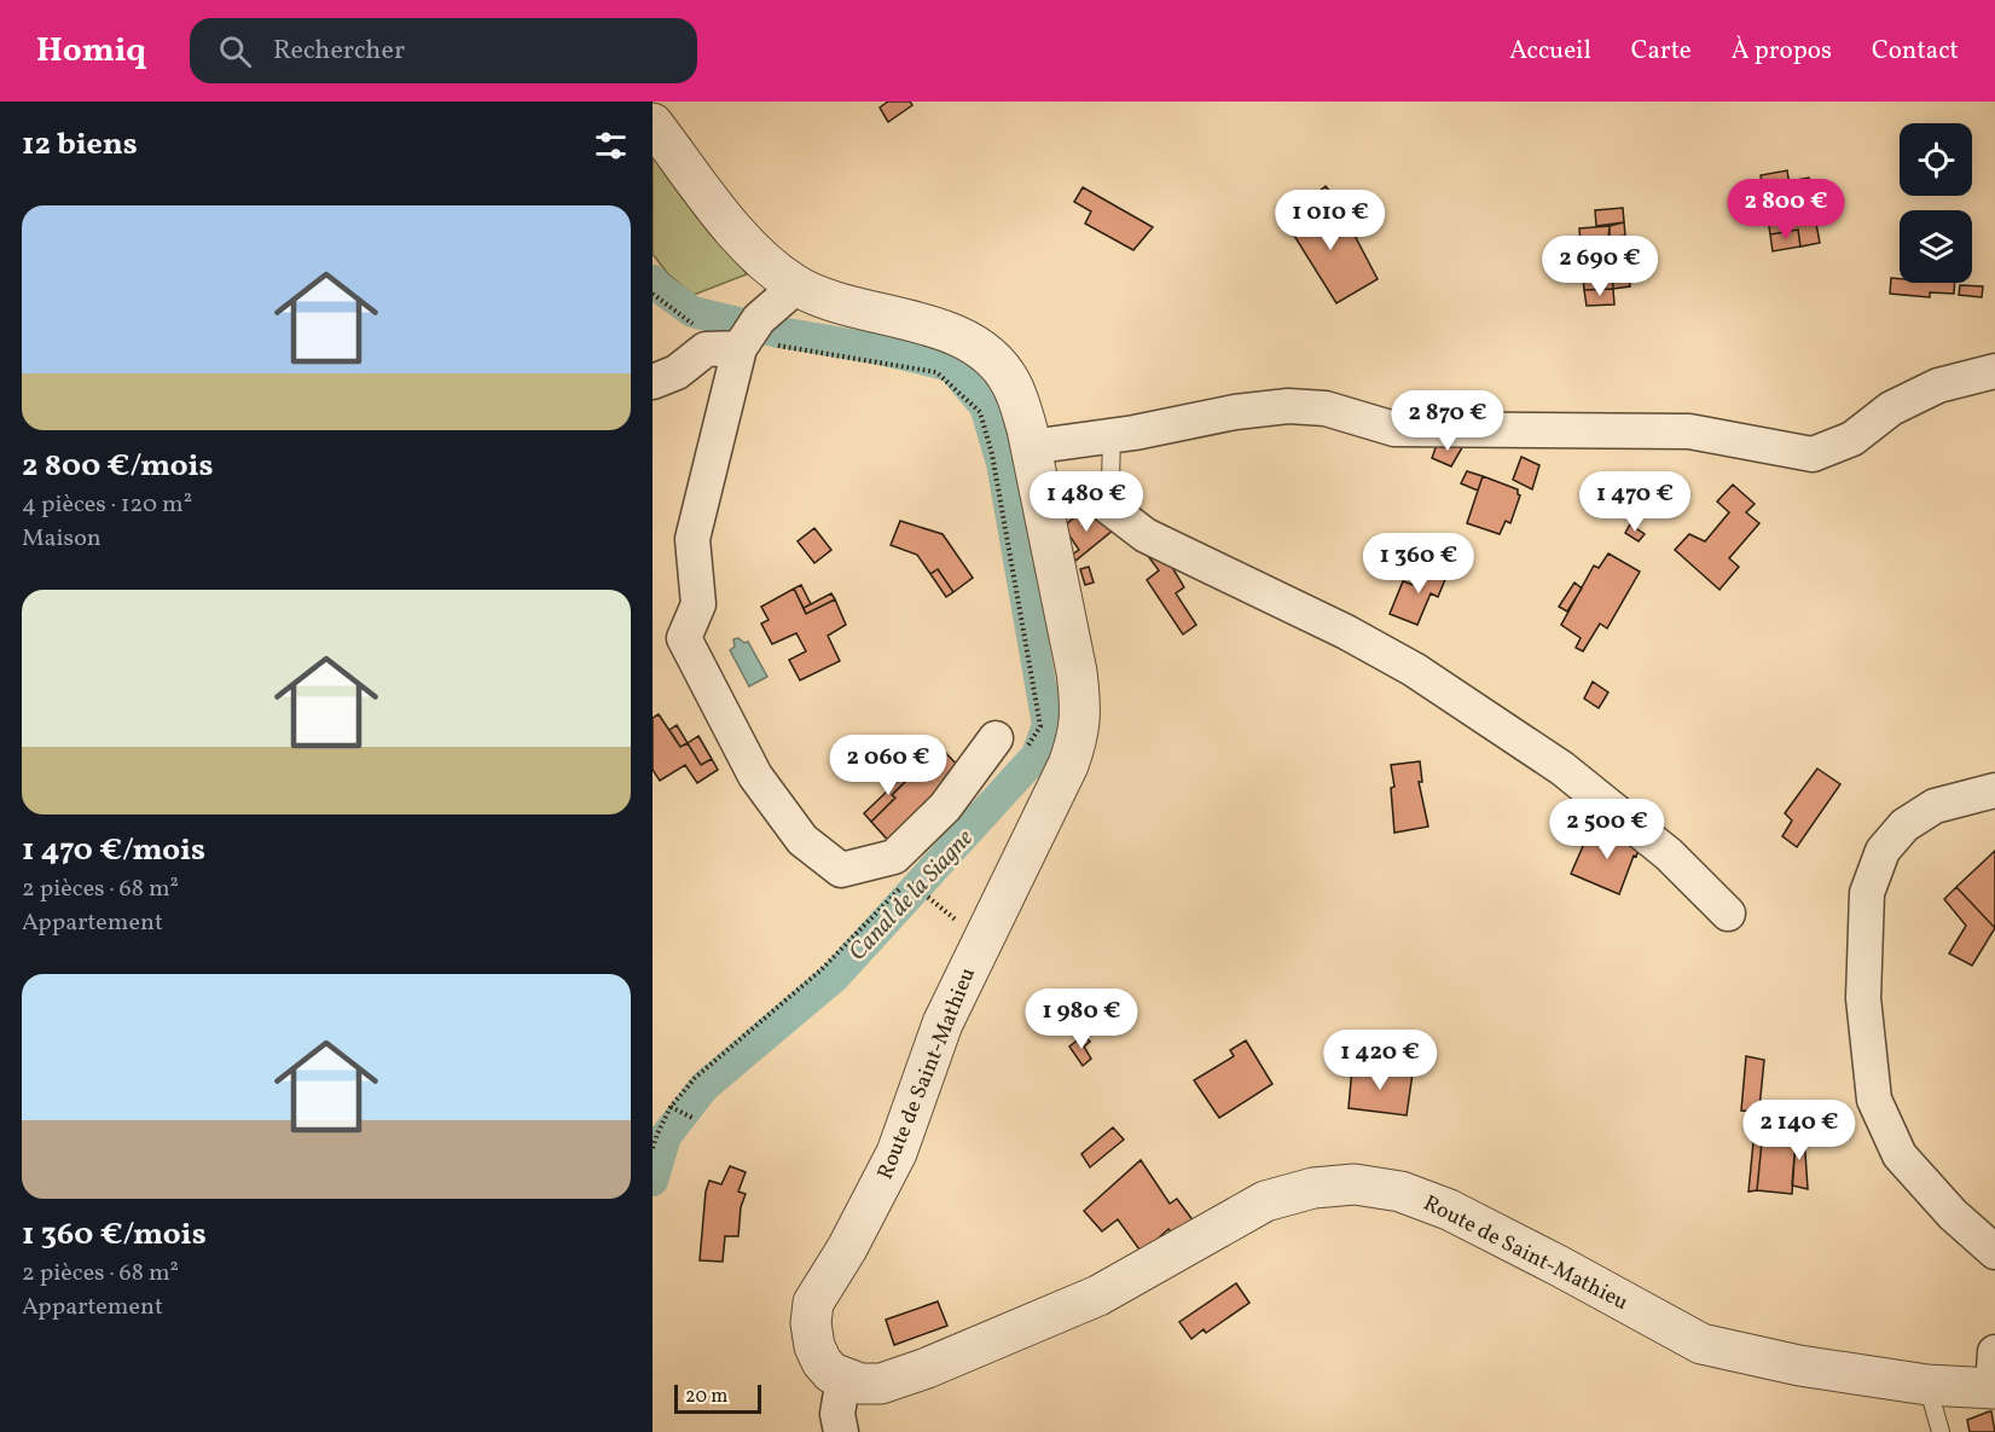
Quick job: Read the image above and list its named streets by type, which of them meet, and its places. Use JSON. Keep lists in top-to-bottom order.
{
  "streets": {
    "street": ["Route de Saint-Mathieu"]
  },
  "water": ["Canal de la Siagne"],
  "scale_bar": "20 m",
  "page": {
    "header": "Homiq",
    "search": "Rechercher",
    "nav": [
      "Accueil",
      "Carte",
      "À propos",
      "Contact"
    ],
    "heading": "12 biens",
    "price": [
      "2 800 €",
      "1 010 €",
      "2 690 €",
      "2 870 €",
      "1 480 €",
      "1 470 €",
      "1 360 €",
      "2 060 €",
      "2 500 €",
      "1 980 €",
      "1 420 €",
      "2 140 €"
    ],
    "list": [
      {
        "name": "2 800 €/mois",
        "note": "4 pièces · 120 m² · Maison"
      },
      {
        "name": "1 470 €/mois",
        "note": "2 pièces · 68 m² · Appartement"
      },
      {
        "name": "1 360 €/mois",
        "note": "2 pièces · 68 m² · Appartement"
      }
    ],
    "scale": "20 m"
  }
}
